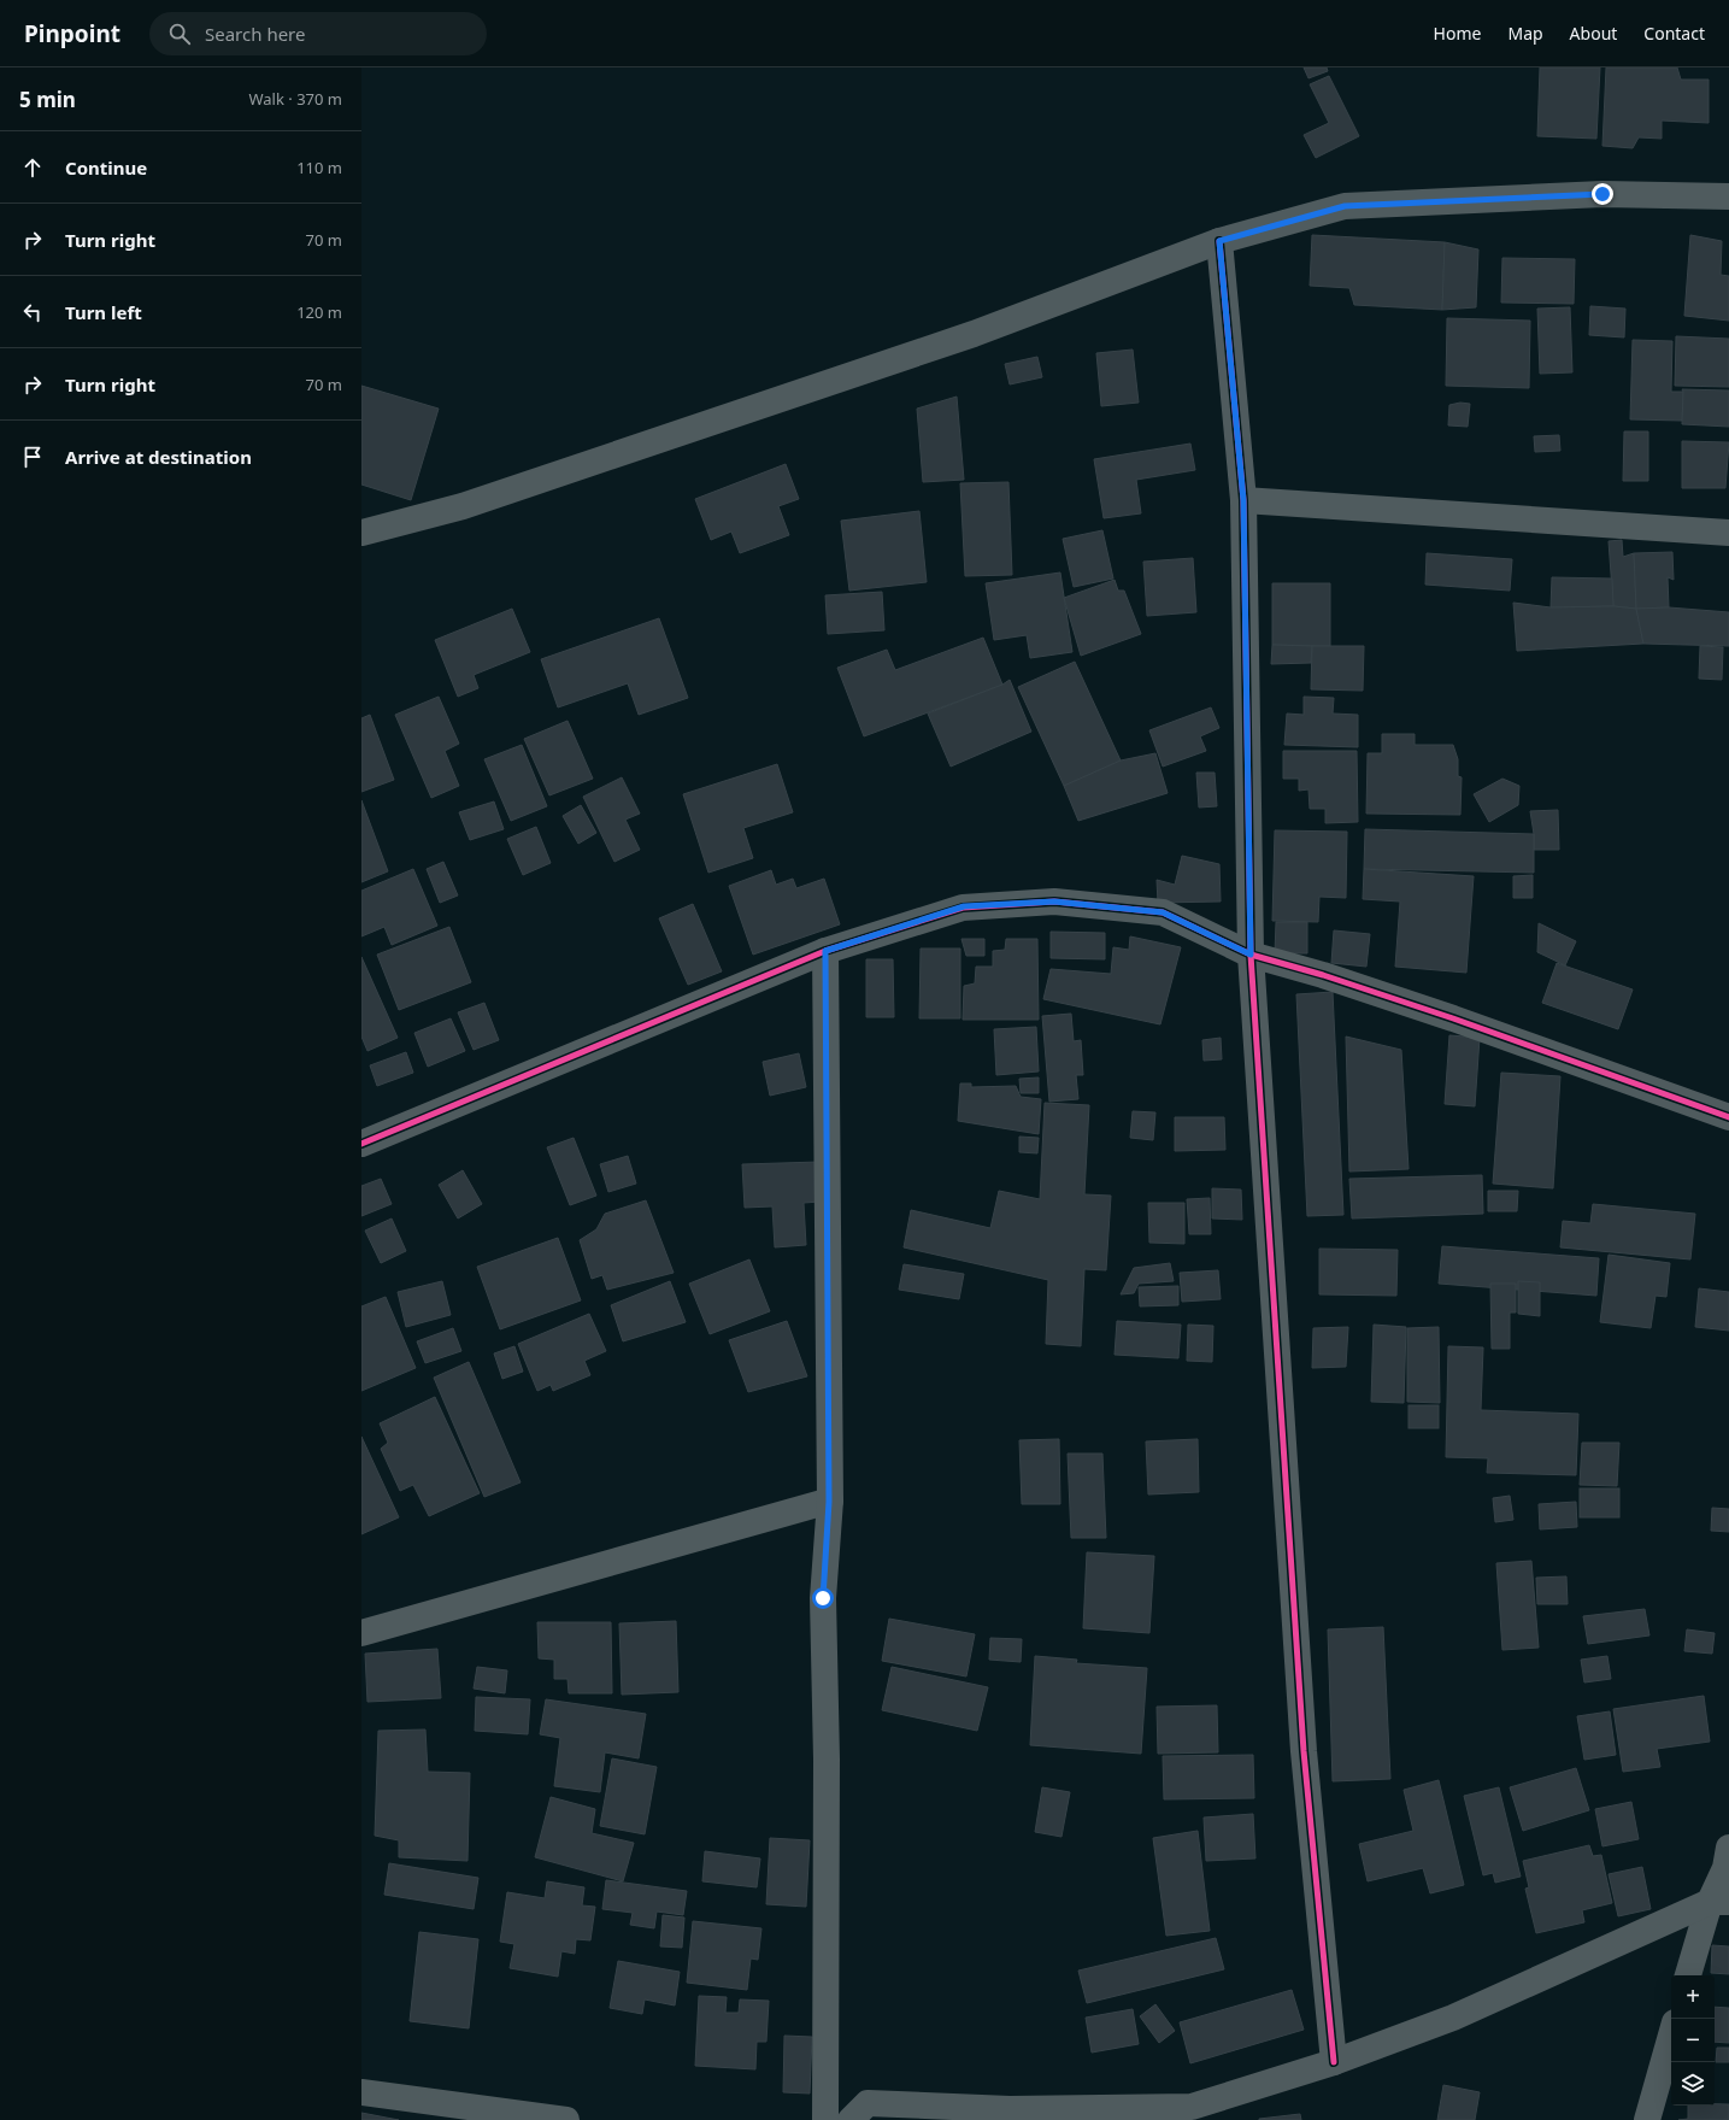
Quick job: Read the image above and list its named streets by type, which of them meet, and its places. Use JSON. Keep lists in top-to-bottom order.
{
  "page": {
    "header": "Pinpoint",
    "search": "Search here",
    "nav": [
      "Home",
      "Map",
      "About",
      "Contact"
    ],
    "heading": ["5 min", "Walk · 370 m"],
    "list": [
      ["Continue", "110 m"],
      ["Turn right", "70 m"],
      ["Turn left", "120 m"],
      ["Turn right", "70 m"],
      "Arrive at destination"
    ],
    "map_buttons": ["+", "−"]
  }
}
